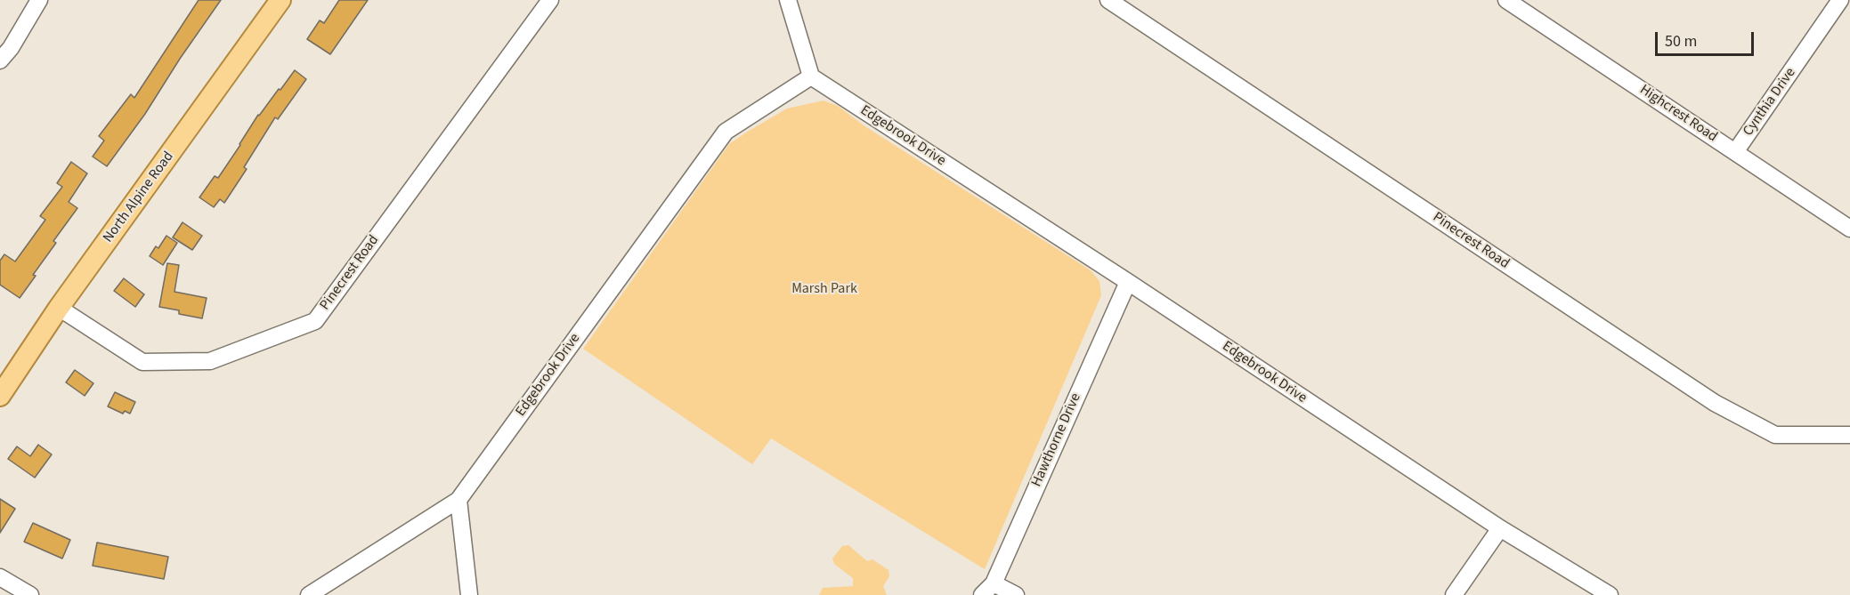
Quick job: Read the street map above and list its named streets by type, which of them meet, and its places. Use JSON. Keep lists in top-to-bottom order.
{
  "streets": {
    "main road": ["North Alpine Road"],
    "street": [
      "Cynthia Drive",
      "Highcrest Road",
      "Edgebrook Drive",
      "Pinecrest Road",
      "Hawthorne Drive"
    ]
  },
  "crossings": [
    ["Cynthia Drive", "Highcrest Road"],
    ["Edgebrook Drive", "Hawthorne Drive"],
    ["North Alpine Road", "Pinecrest Road"]
  ],
  "parks": ["Marsh Park"],
  "scale_bar": "50 m"
}
